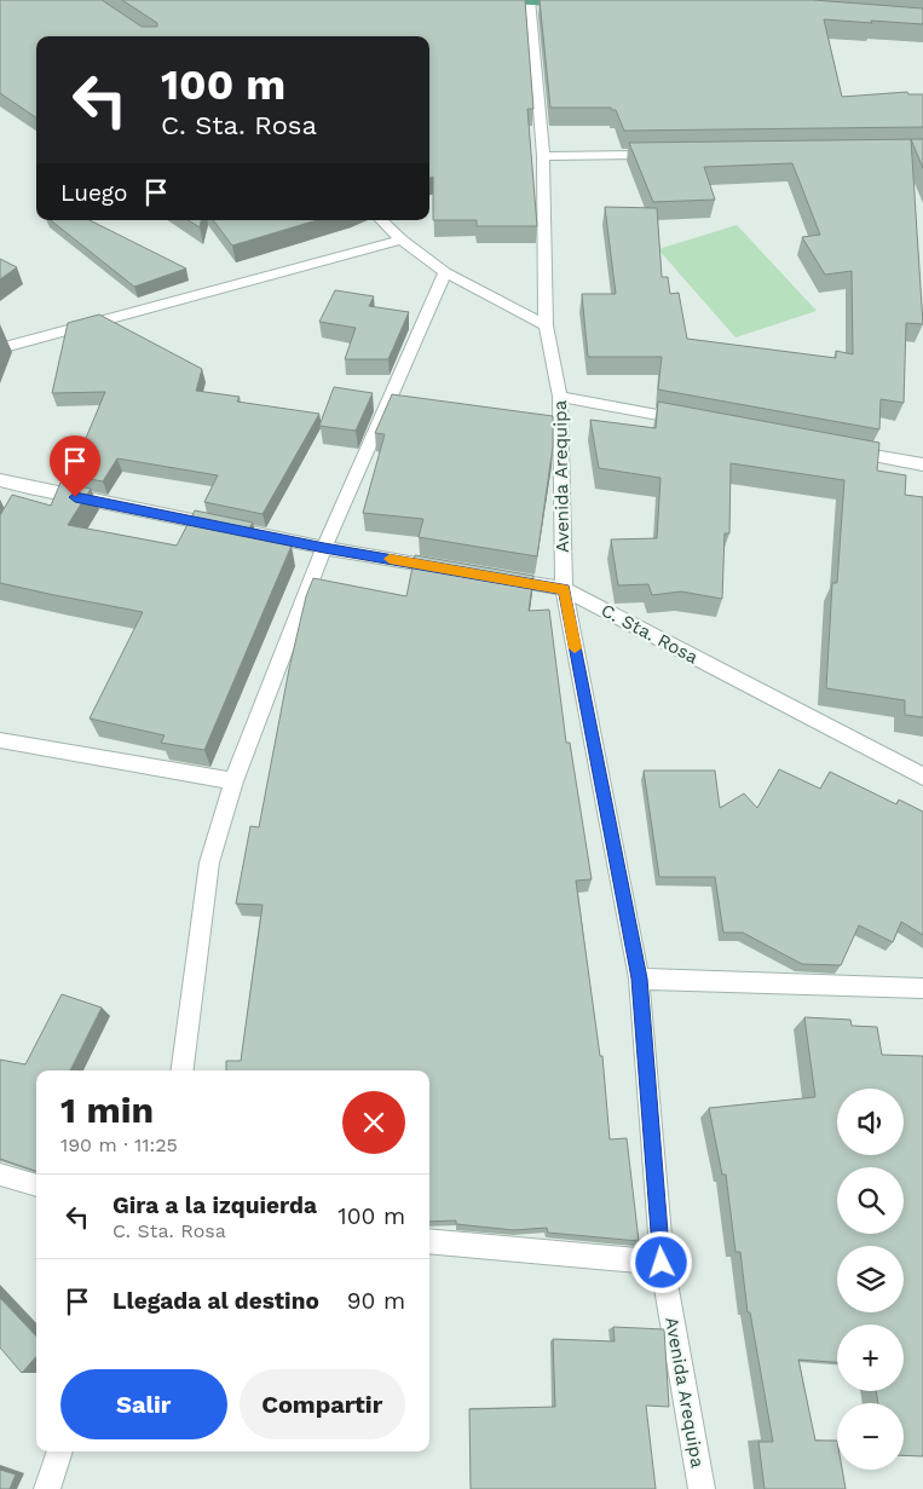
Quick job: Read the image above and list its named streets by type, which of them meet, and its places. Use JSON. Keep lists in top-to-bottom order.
{
  "streets": {
    "street": ["Avenida Arequipa", "C. Sta. Rosa"]
  },
  "crossings": [
    ["Avenida Arequipa", "C. Sta. Rosa"]
  ],
  "page": {
    "turn": ["100 m", "C. Sta. Rosa"],
    "then": "Luego",
    "heading": ["1 min", "190 m · 11:25"],
    "map_buttons": ["+", "−"],
    "list": [
      {
        "name": "Gira a la izquierda",
        "note": "C. Sta. Rosa",
        "value": "100 m"
      },
      {
        "name": "Llegada al destino",
        "value": "90 m"
      }
    ],
    "buttons": ["Salir", "Compartir"]
  }
}
